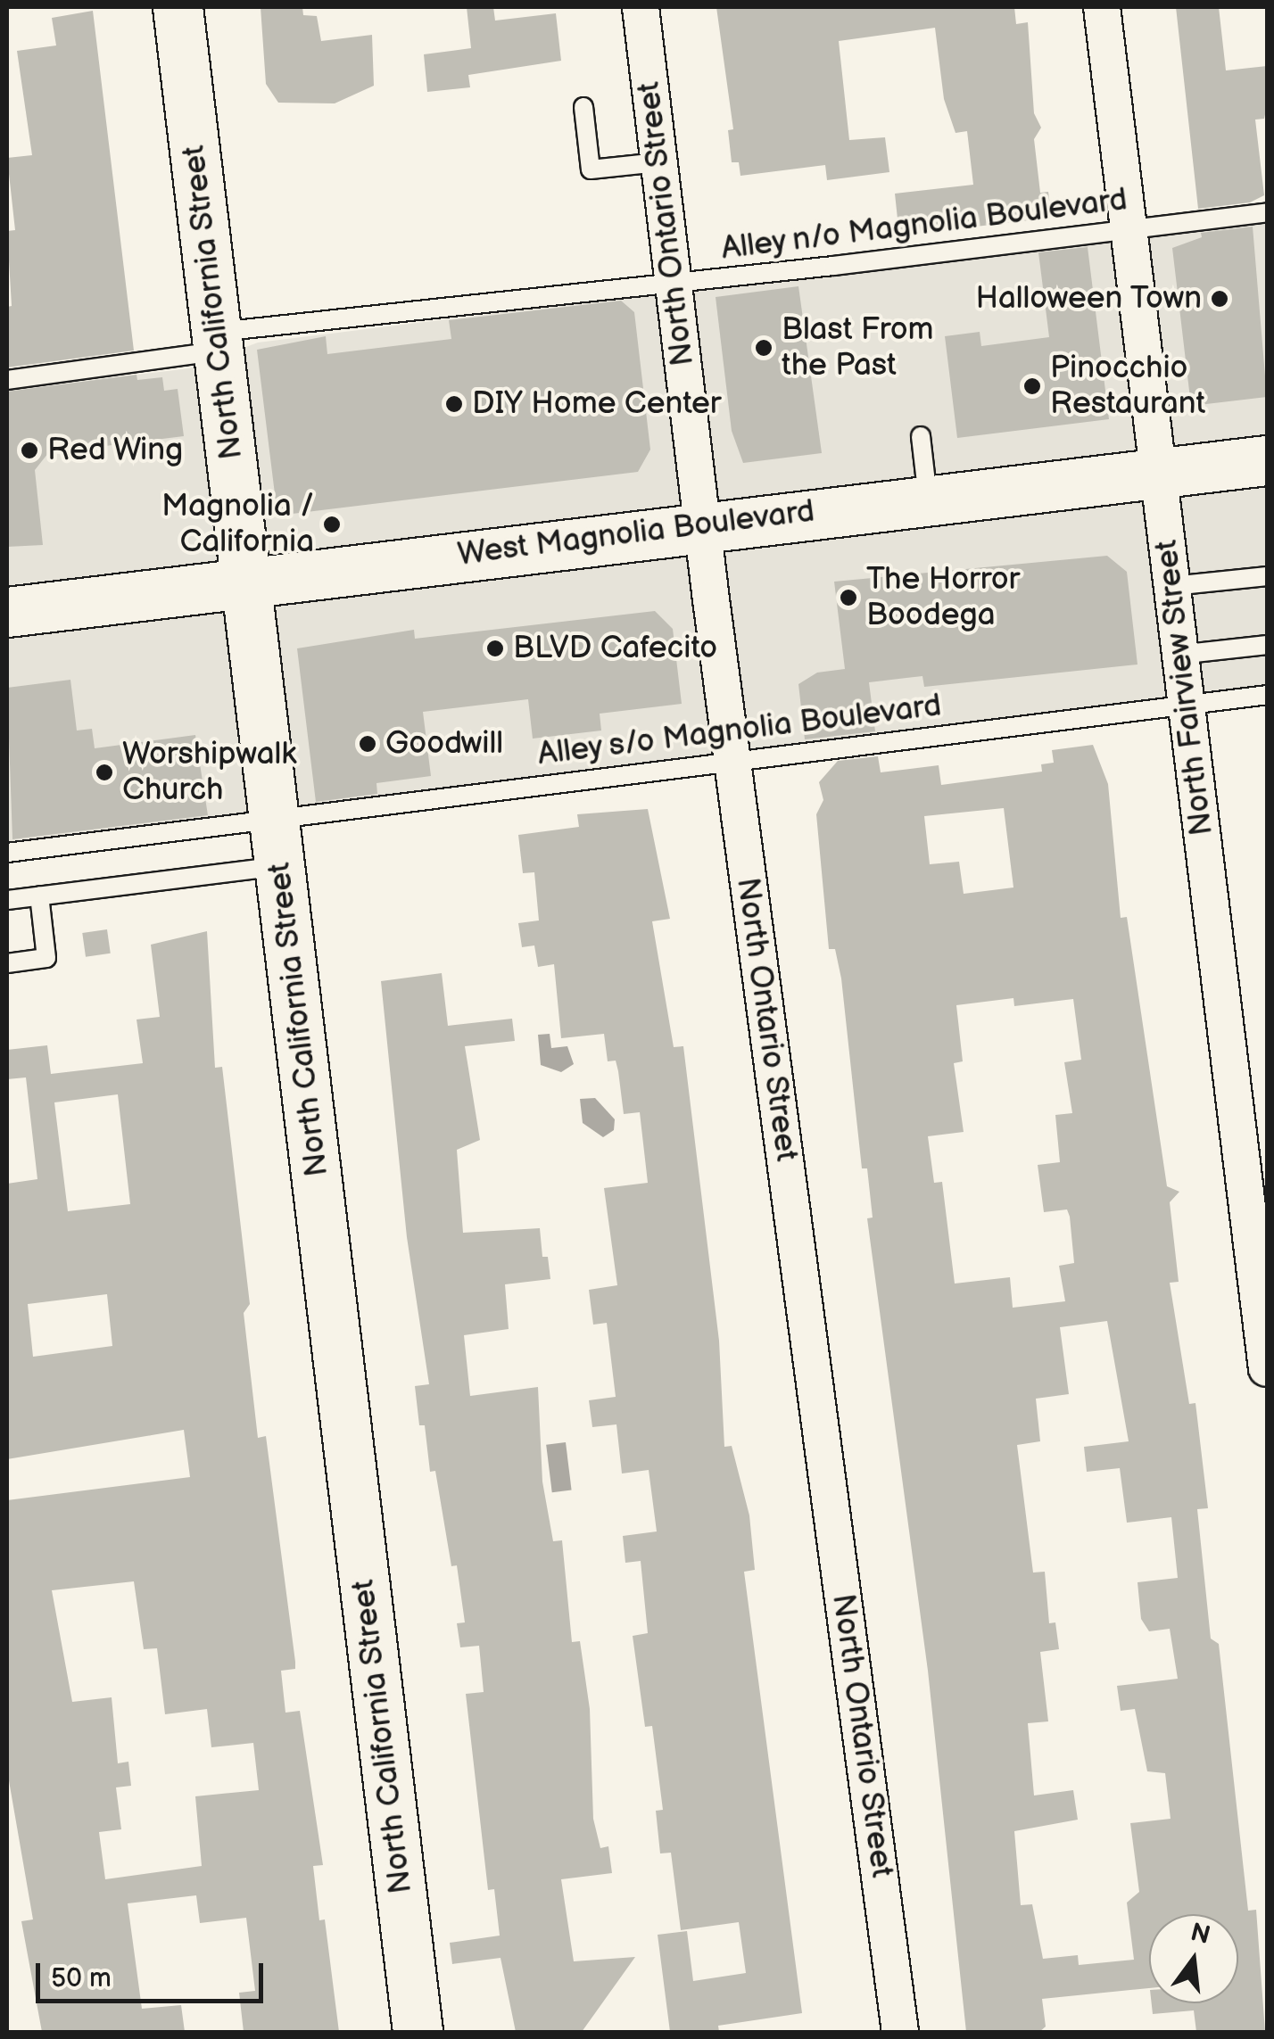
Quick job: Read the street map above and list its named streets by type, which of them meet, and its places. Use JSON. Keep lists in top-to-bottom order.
{
  "streets": {
    "street": [
      "North Ontario Street",
      "North California Street",
      "West Magnolia Boulevard",
      "North Fairview Street"
    ],
    "lane": ["Alley n/o Magnolia Boulevard", "Alley s/o Magnolia Boulevard"]
  },
  "crossings": [
    ["North Ontario Street", "Alley n/o Magnolia Boulevard"],
    ["North Ontario Street", "West Magnolia Boulevard"],
    ["North Ontario Street", "Alley s/o Magnolia Boulevard"],
    ["Alley n/o Magnolia Boulevard", "North California Street"],
    ["Alley n/o Magnolia Boulevard", "North Fairview Street"],
    ["North California Street", "West Magnolia Boulevard"],
    ["North California Street", "Alley s/o Magnolia Boulevard"],
    ["West Magnolia Boulevard", "North Fairview Street"],
    ["North Fairview Street", "Alley s/o Magnolia Boulevard"]
  ],
  "places": [
    "Halloween Town",
    "Blast From the Past",
    "Pinocchio Restaurant",
    "DIY Home Center",
    "Red Wing",
    "Magnolia / California",
    "The Horror Boodega",
    "BLVD Cafecito",
    "Goodwill",
    "Worshipwalk Church"
  ],
  "scale_bar": "50 m",
  "north": "top"
}
